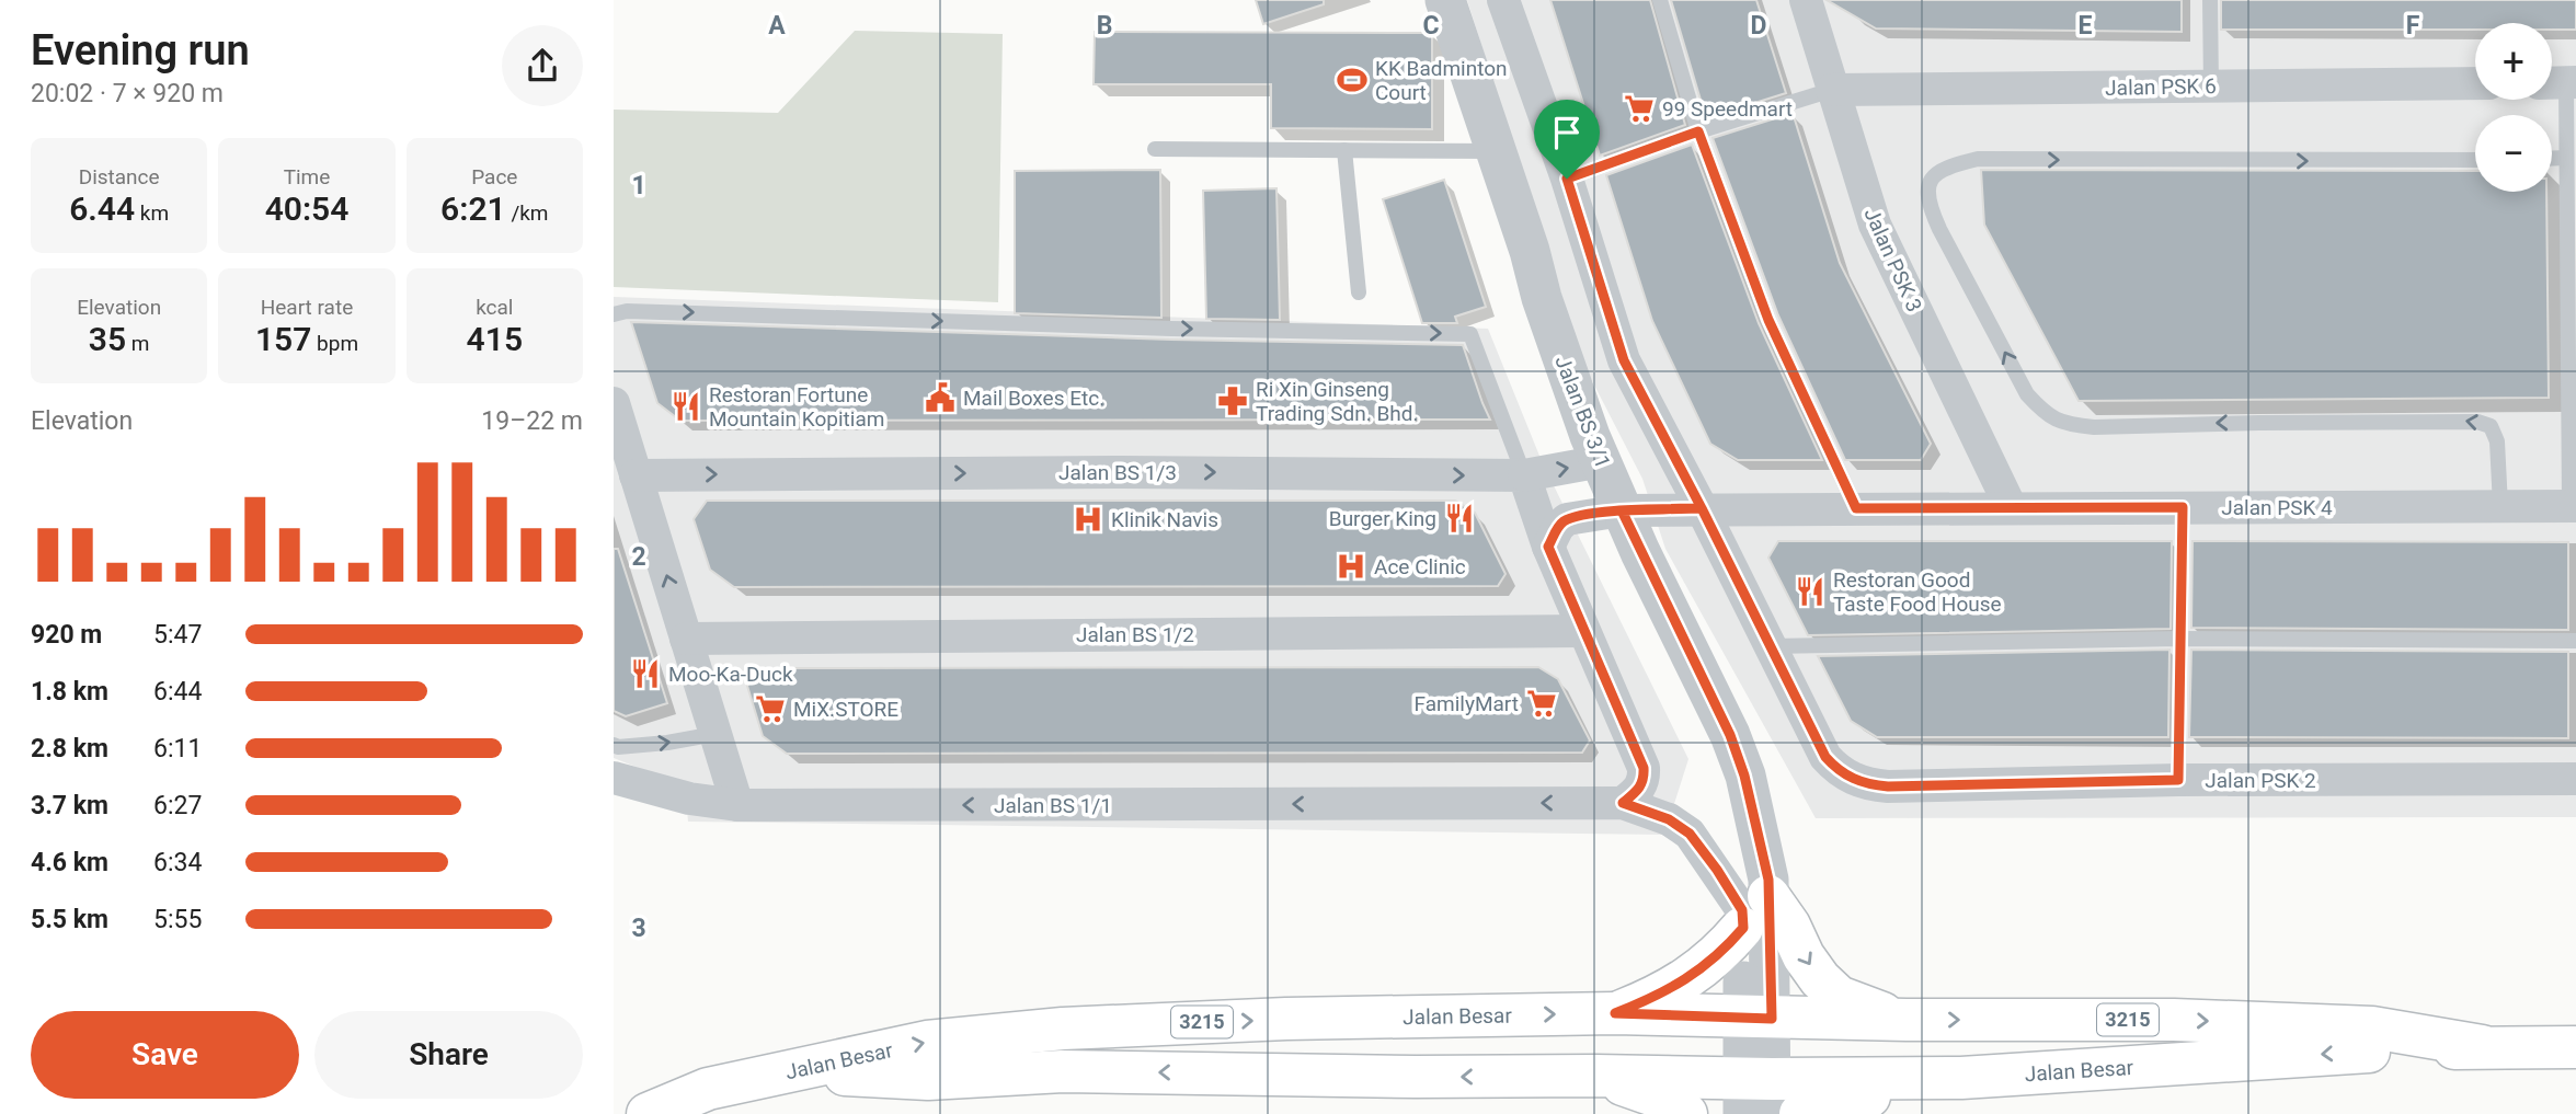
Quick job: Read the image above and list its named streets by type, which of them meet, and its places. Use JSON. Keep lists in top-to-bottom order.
{
  "streets": {
    "main road": ["Jalan Besar", "3215"],
    "street": [
      "Jalan PSK 6",
      "Jalan PSK 3",
      "Jalan BS 3/1",
      "Jalan BS 1/3",
      "Jalan PSK 4",
      "Jalan BS 1/2",
      "Jalan PSK 2",
      "Jalan BS 1/1"
    ]
  },
  "crossings": [
    ["Jalan PSK 6", "Jalan PSK 3"],
    ["Jalan PSK 3", "Jalan PSK 4"],
    ["Jalan BS 3/1", "Jalan BS 1/3"],
    ["Jalan BS 3/1", "Jalan PSK 4"],
    ["Jalan BS 3/1", "Jalan BS 1/1"],
    ["Jalan BS 3/1", "Jalan Besar"],
    ["Jalan Besar", "3215"]
  ],
  "one_way": ["Jalan BS 1/3", "Jalan BS 1/1"],
  "places": {
    "sports": ["KK Badminton Court"],
    "supermarket": ["99 Speedmart", "FamilyMart", "MiX.STORE"],
    "public building": ["Mail Boxes Etc."],
    "pharmacy": ["Ri Xin Ginseng Trading Sdn. Bhd."],
    "restaurant": [
      "Restoran Fortune Mountain Kopitiam",
      "Burger King",
      "Restoran Good Taste Food House",
      "Moo-Ka-Duck"
    ],
    "hospital": ["Klinik Navis", "Ace Clinic"]
  },
  "page": {
    "heading": ["Evening run", "20:02 · 7 × 920 m"],
    "map_buttons": ["+", "−"],
    "stats": [
      ["Distance", "6.44 km"],
      ["Time", "40:54"],
      ["Pace", "6:21 /km"],
      ["Elevation", "35 m"],
      ["Heart rate", "157 bpm"],
      ["kcal", "415"]
    ],
    "chart": ["Elevation", "19–22 m"],
    "list": [
      {
        "name": "920 m",
        "note": "5:47"
      },
      {
        "name": "1.8 km",
        "note": "6:44"
      },
      {
        "name": "2.8 km",
        "note": "6:11"
      },
      {
        "name": "3.7 km",
        "note": "6:27"
      },
      {
        "name": "4.6 km",
        "note": "6:34"
      },
      {
        "name": "5.5 km",
        "note": "5:55"
      }
    ],
    "buttons": ["Save", "Share"]
  },
  "grid": {
    "columns": [
      "A",
      "B",
      "C",
      "D",
      "E",
      "F"
    ],
    "rows": ["1", "2", "3"]
  }
}
